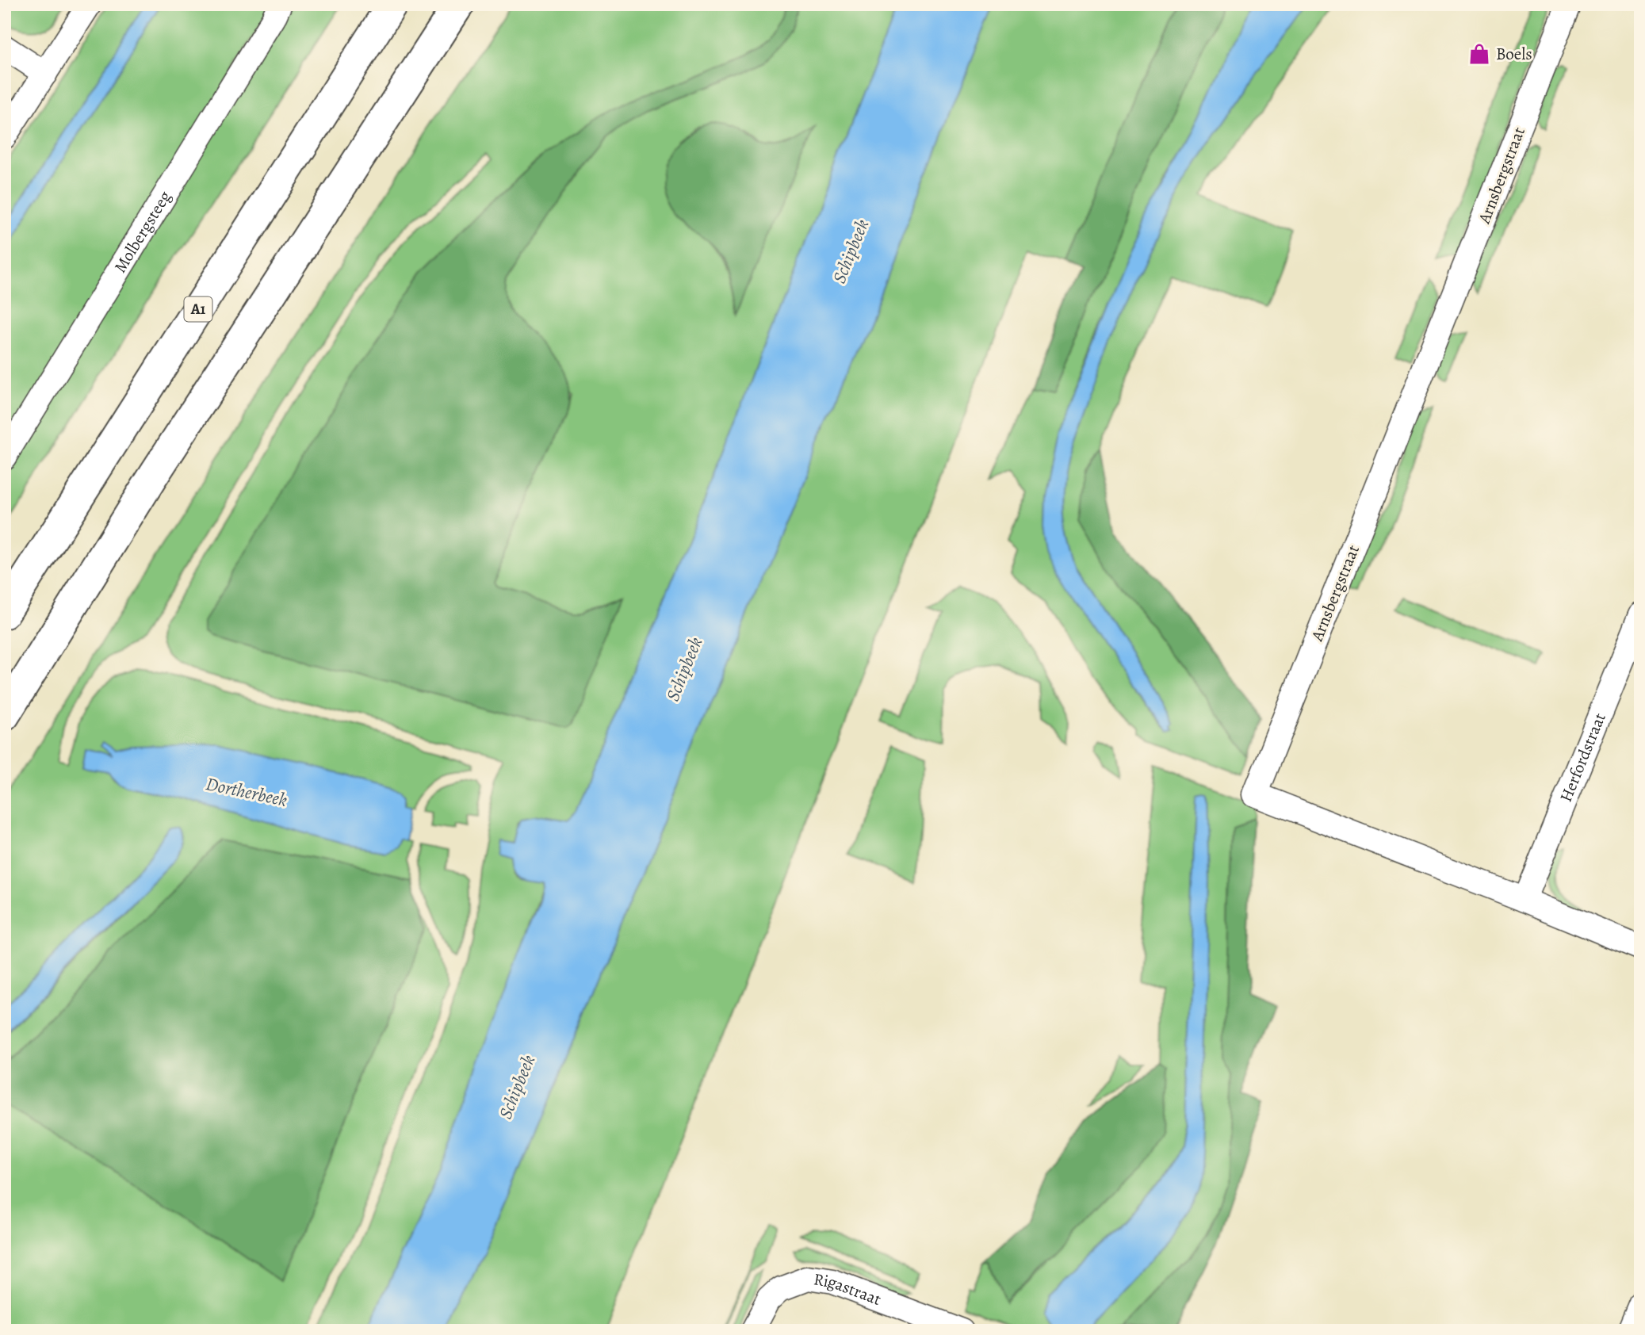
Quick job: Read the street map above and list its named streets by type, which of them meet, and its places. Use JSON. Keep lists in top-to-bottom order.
{
  "streets": {
    "highway": ["A1"],
    "street": [
      "Arnsbergstraat",
      "Molbergsteeg",
      "Herfordstraat",
      "Rigastraat"
    ]
  },
  "crossings": [
    ["Arnsbergstraat", "Herfordstraat"]
  ],
  "water": ["Schipbeek", "Dortherbeek"],
  "places": {
    "shop": ["Boels"]
  }
}
